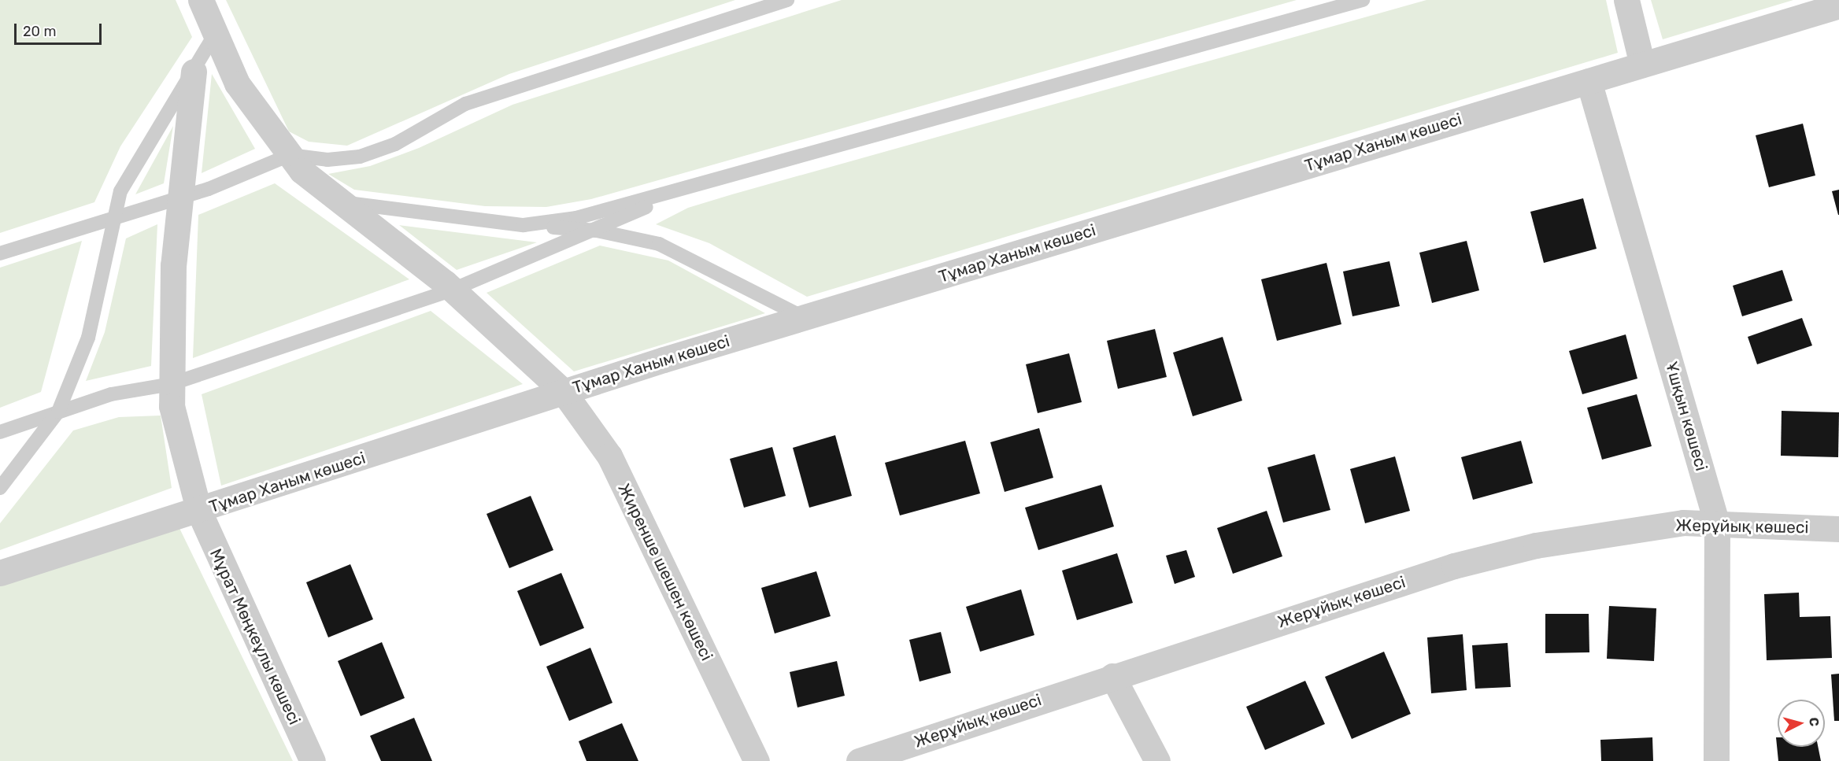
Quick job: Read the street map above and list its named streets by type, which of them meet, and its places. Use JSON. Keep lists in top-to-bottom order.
{
  "streets": {
    "street": [
      "Тұмар Ханым көшесі",
      "Ұшқын көшесі",
      "Жерұйық көшесі",
      "Жиренше шешен көшесі",
      "Мұрат Мөңкеұлы көшесі"
    ]
  },
  "crossings": [
    ["Тұмар Ханым көшесі", "Ұшқын көшесі"],
    ["Тұмар Ханым көшесі", "Жиренше шешен көшесі"],
    ["Тұмар Ханым көшесі", "Мұрат Мөңкеұлы көшесі"],
    ["Ұшқын көшесі", "Жерұйық көшесі"]
  ],
  "scale_bar": "20 m",
  "north": "right"
}
